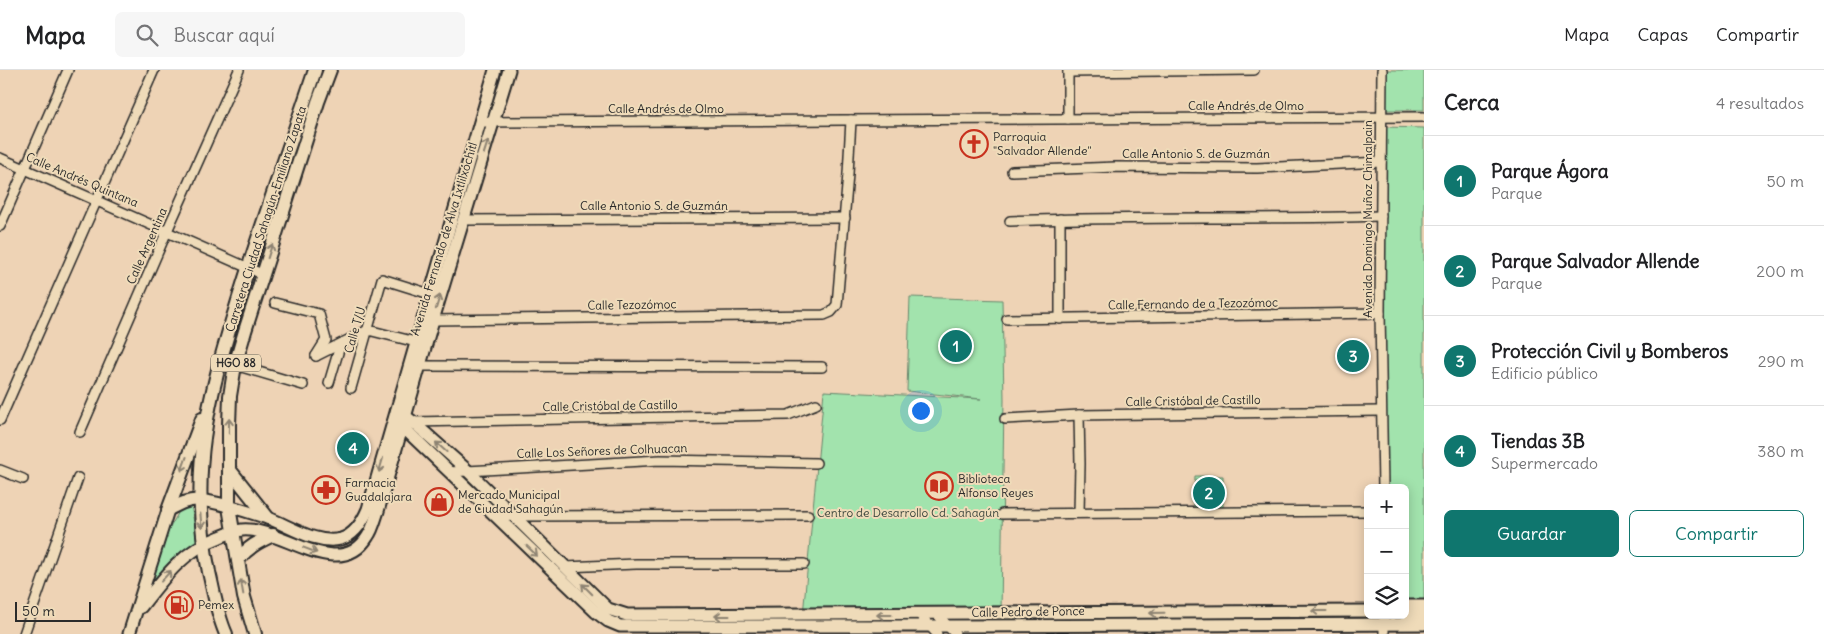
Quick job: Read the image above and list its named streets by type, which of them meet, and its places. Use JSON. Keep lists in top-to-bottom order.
{
  "streets": {
    "main road": ["Carretera Ciudad Sahagún-Emiliano Zapata", "HGO 88"],
    "street": [
      "Calle Andrés de Olmo",
      "Calle Antonio S. de Guzmán",
      "Calle Andrés Quintana",
      "Avenida Domingo Muñoz Chimalpain",
      "Avenida Fernando de Alva Ixtlilxóchitl",
      "Calle Argentina",
      "Calle Fernando de a Tezozómoc",
      "Calle Tezozómoc",
      "Calle T/U",
      "Calle Cristóbal de Castillo",
      "Calle Los Señores de Colhuacan",
      "Calle Pedro de Ponce"
    ]
  },
  "crossings": [
    ["Calle Andrés de Olmo", "Avenida Domingo Muñoz Chimalpain"],
    ["Calle Andrés de Olmo", "Avenida Fernando de Alva Ixtlilxóchitl"],
    ["Calle Antonio S. de Guzmán", "Avenida Domingo Muñoz Chimalpain"],
    ["Calle Antonio S. de Guzmán", "Avenida Fernando de Alva Ixtlilxóchitl"],
    ["Calle Antonio S. de Guzmán", "Calle Tezozómoc"],
    ["Calle Andrés Quintana", "Carretera Ciudad Sahagún-Emiliano Zapata"],
    ["Calle Andrés Quintana", "Calle Argentina"],
    ["Carretera Ciudad Sahagún-Emiliano Zapata", "Avenida Fernando de Alva Ixtlilxóchitl"],
    ["Avenida Domingo Muñoz Chimalpain", "Calle Fernando de a Tezozómoc"],
    ["Avenida Domingo Muñoz Chimalpain", "Calle Cristóbal de Castillo"],
    ["Avenida Fernando de Alva Ixtlilxóchitl", "Calle Tezozómoc"],
    ["Avenida Fernando de Alva Ixtlilxóchitl", "Calle T/U"],
    ["Avenida Fernando de Alva Ixtlilxóchitl", "Calle Cristóbal de Castillo"]
  ],
  "parks": ["Centro de Desarrollo Cd. Sahagún"],
  "places": {
    "church": ["Parroquia \"Salvador Allende\""],
    "library": ["Biblioteca Alfonso Reyes"],
    "pharmacy": ["Farmacia Guadalajara"],
    "shop": ["Mercado Municipal de Ciudad Sahagún"],
    "fuel station": ["Pemex"]
  },
  "scale_bar": "50 m",
  "page": {
    "header": "Mapa",
    "search": "Buscar aquí",
    "nav": ["Mapa", "Capas", "Compartir"],
    "heading": ["Cerca", "4 resultados"],
    "list": [
      {
        "mark": "1",
        "name": "Parque Ágora",
        "note": "Parque",
        "value": "50 m"
      },
      {
        "mark": "2",
        "name": "Parque Salvador Allende",
        "note": "Parque",
        "value": "200 m"
      },
      {
        "mark": "3",
        "name": "Protección Civil y Bomberos",
        "note": "Edificio público",
        "value": "290 m"
      },
      {
        "mark": "4",
        "name": "Tiendas 3B",
        "note": "Supermercado",
        "value": "380 m"
      }
    ],
    "pins": [
      "1",
      "3",
      "4",
      "2"
    ],
    "map_buttons": ["+", "−"],
    "buttons": ["Guardar", "Compartir"],
    "scale": "50 m"
  }
}
